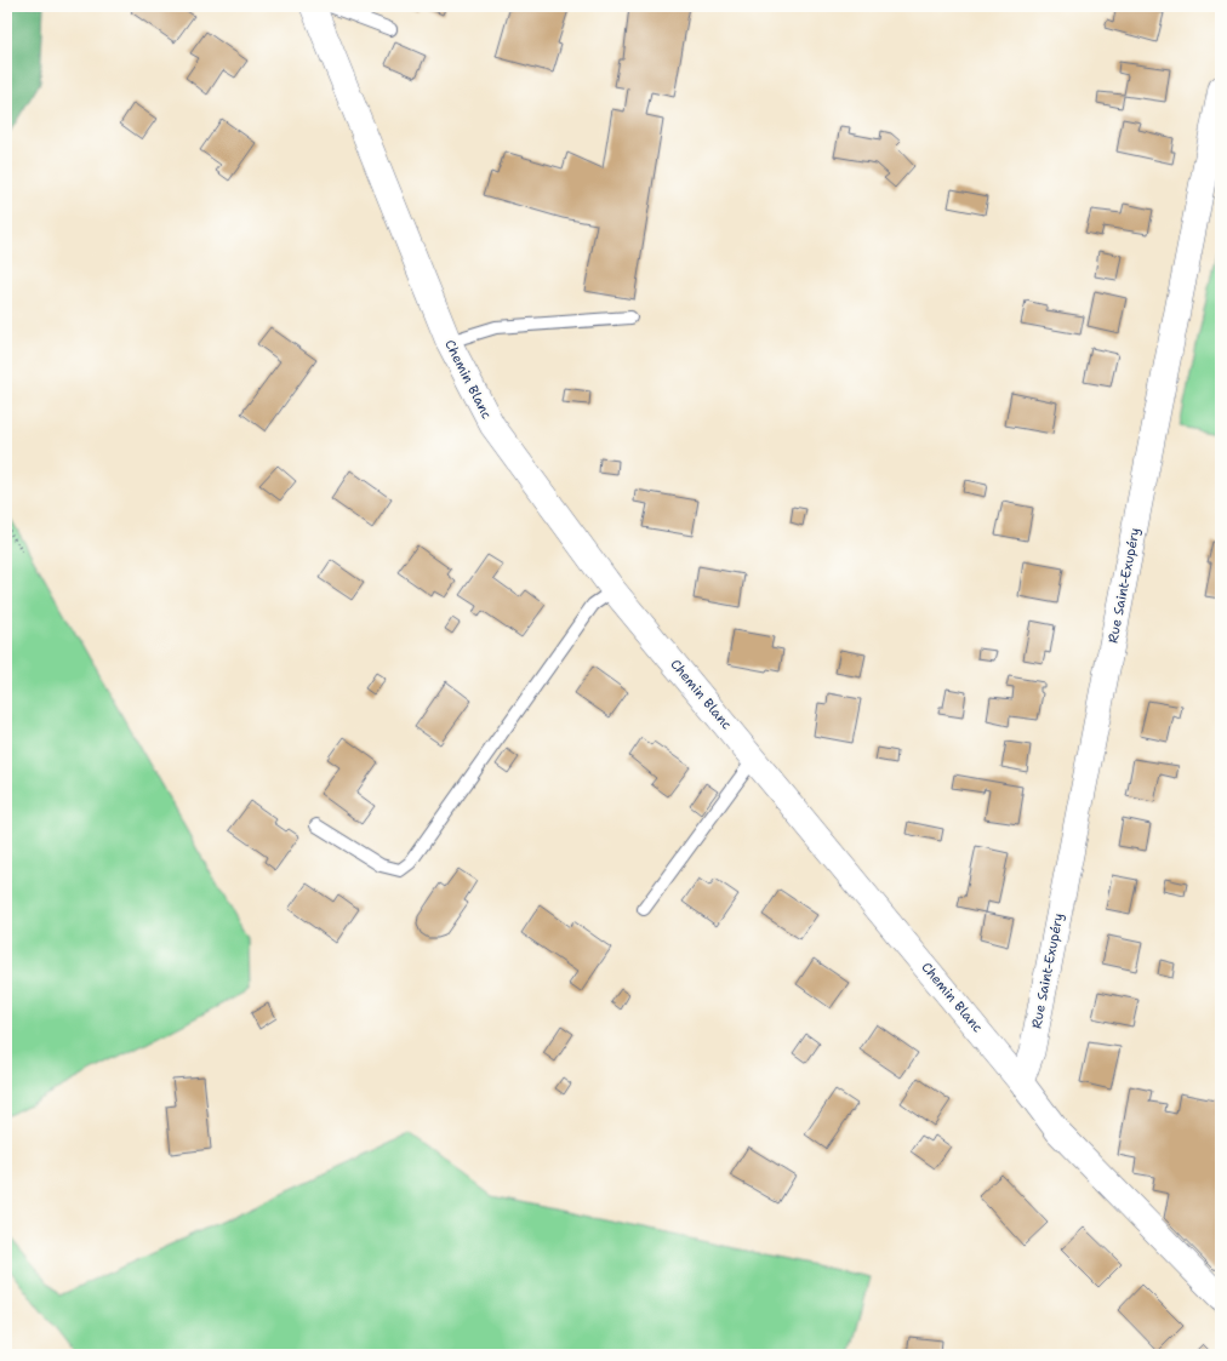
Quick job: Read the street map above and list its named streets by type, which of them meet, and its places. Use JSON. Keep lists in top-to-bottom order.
{
  "streets": {
    "street": ["Chemin Blanc", "Rue Saint-Exupéry"]
  },
  "crossings": [
    ["Chemin Blanc", "Rue Saint-Exupéry"]
  ]
}
